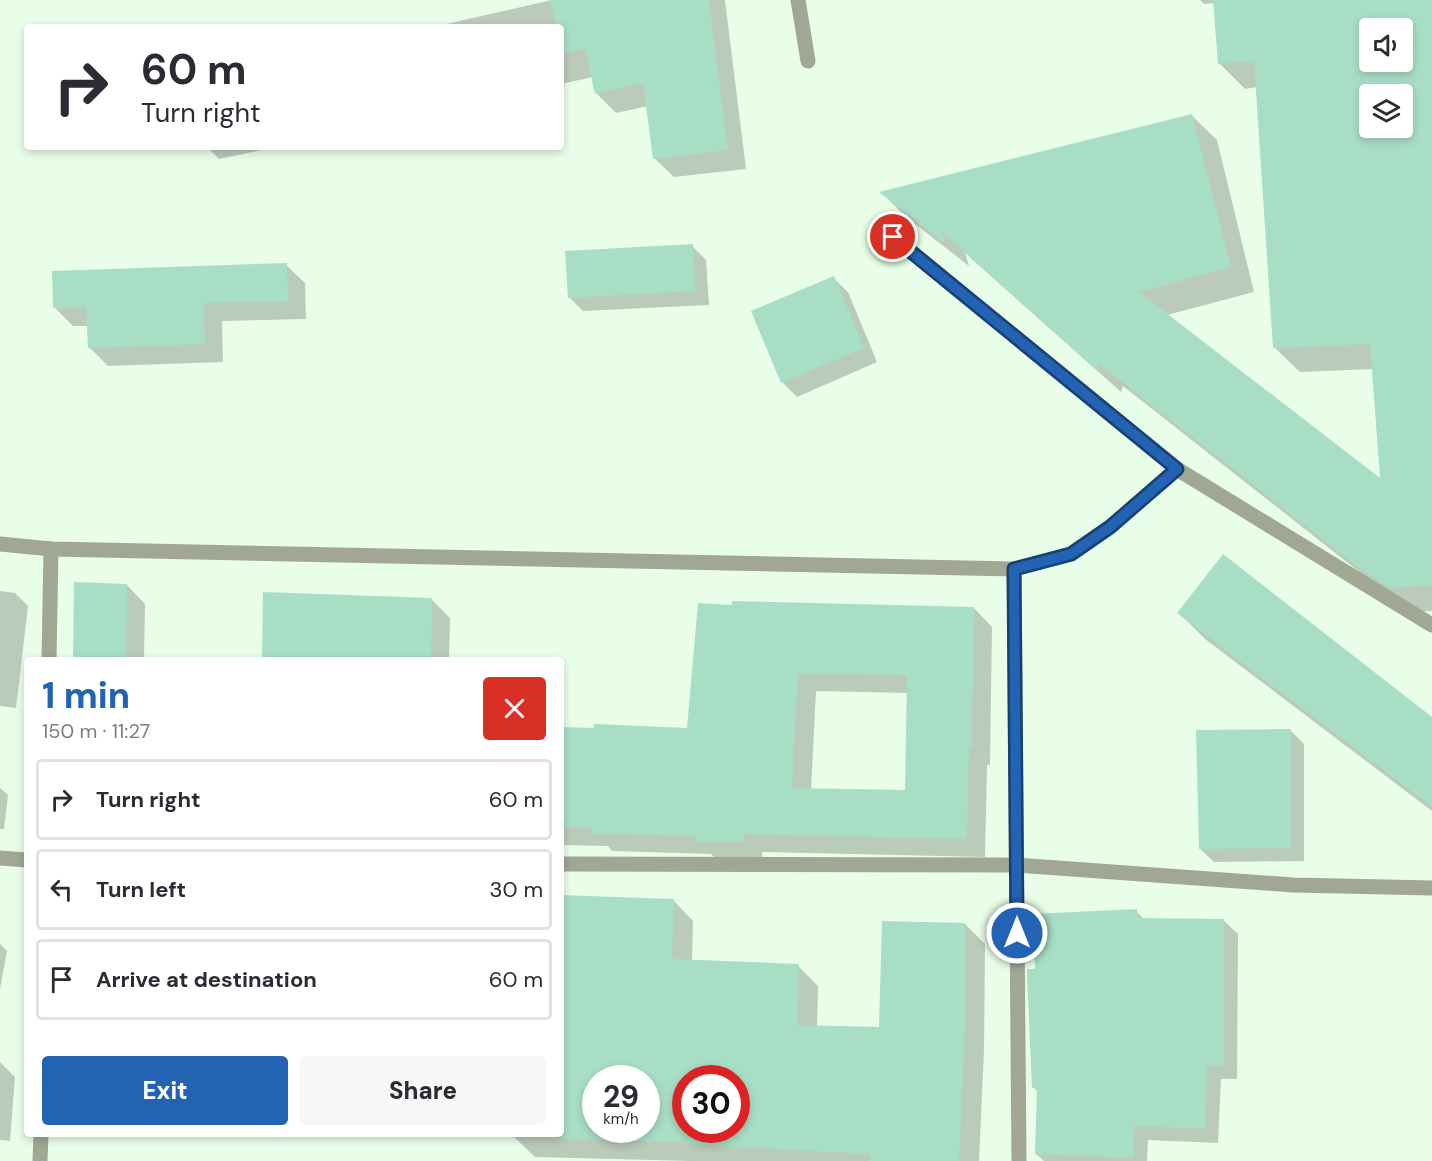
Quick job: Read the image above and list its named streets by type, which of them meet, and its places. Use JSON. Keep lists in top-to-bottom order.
{
  "page": {
    "turn": ["60 m", "Turn right"],
    "heading": ["1 min", "150 m · 11:27"],
    "list": [
      {
        "name": "Turn right",
        "value": "60 m"
      },
      {
        "name": "Turn left",
        "value": "30 m"
      },
      {
        "name": "Arrive at destination",
        "value": "60 m"
      }
    ],
    "buttons": ["Exit", "Share"],
    "speed": "29 km/h",
    "limit": "30"
  }
}
